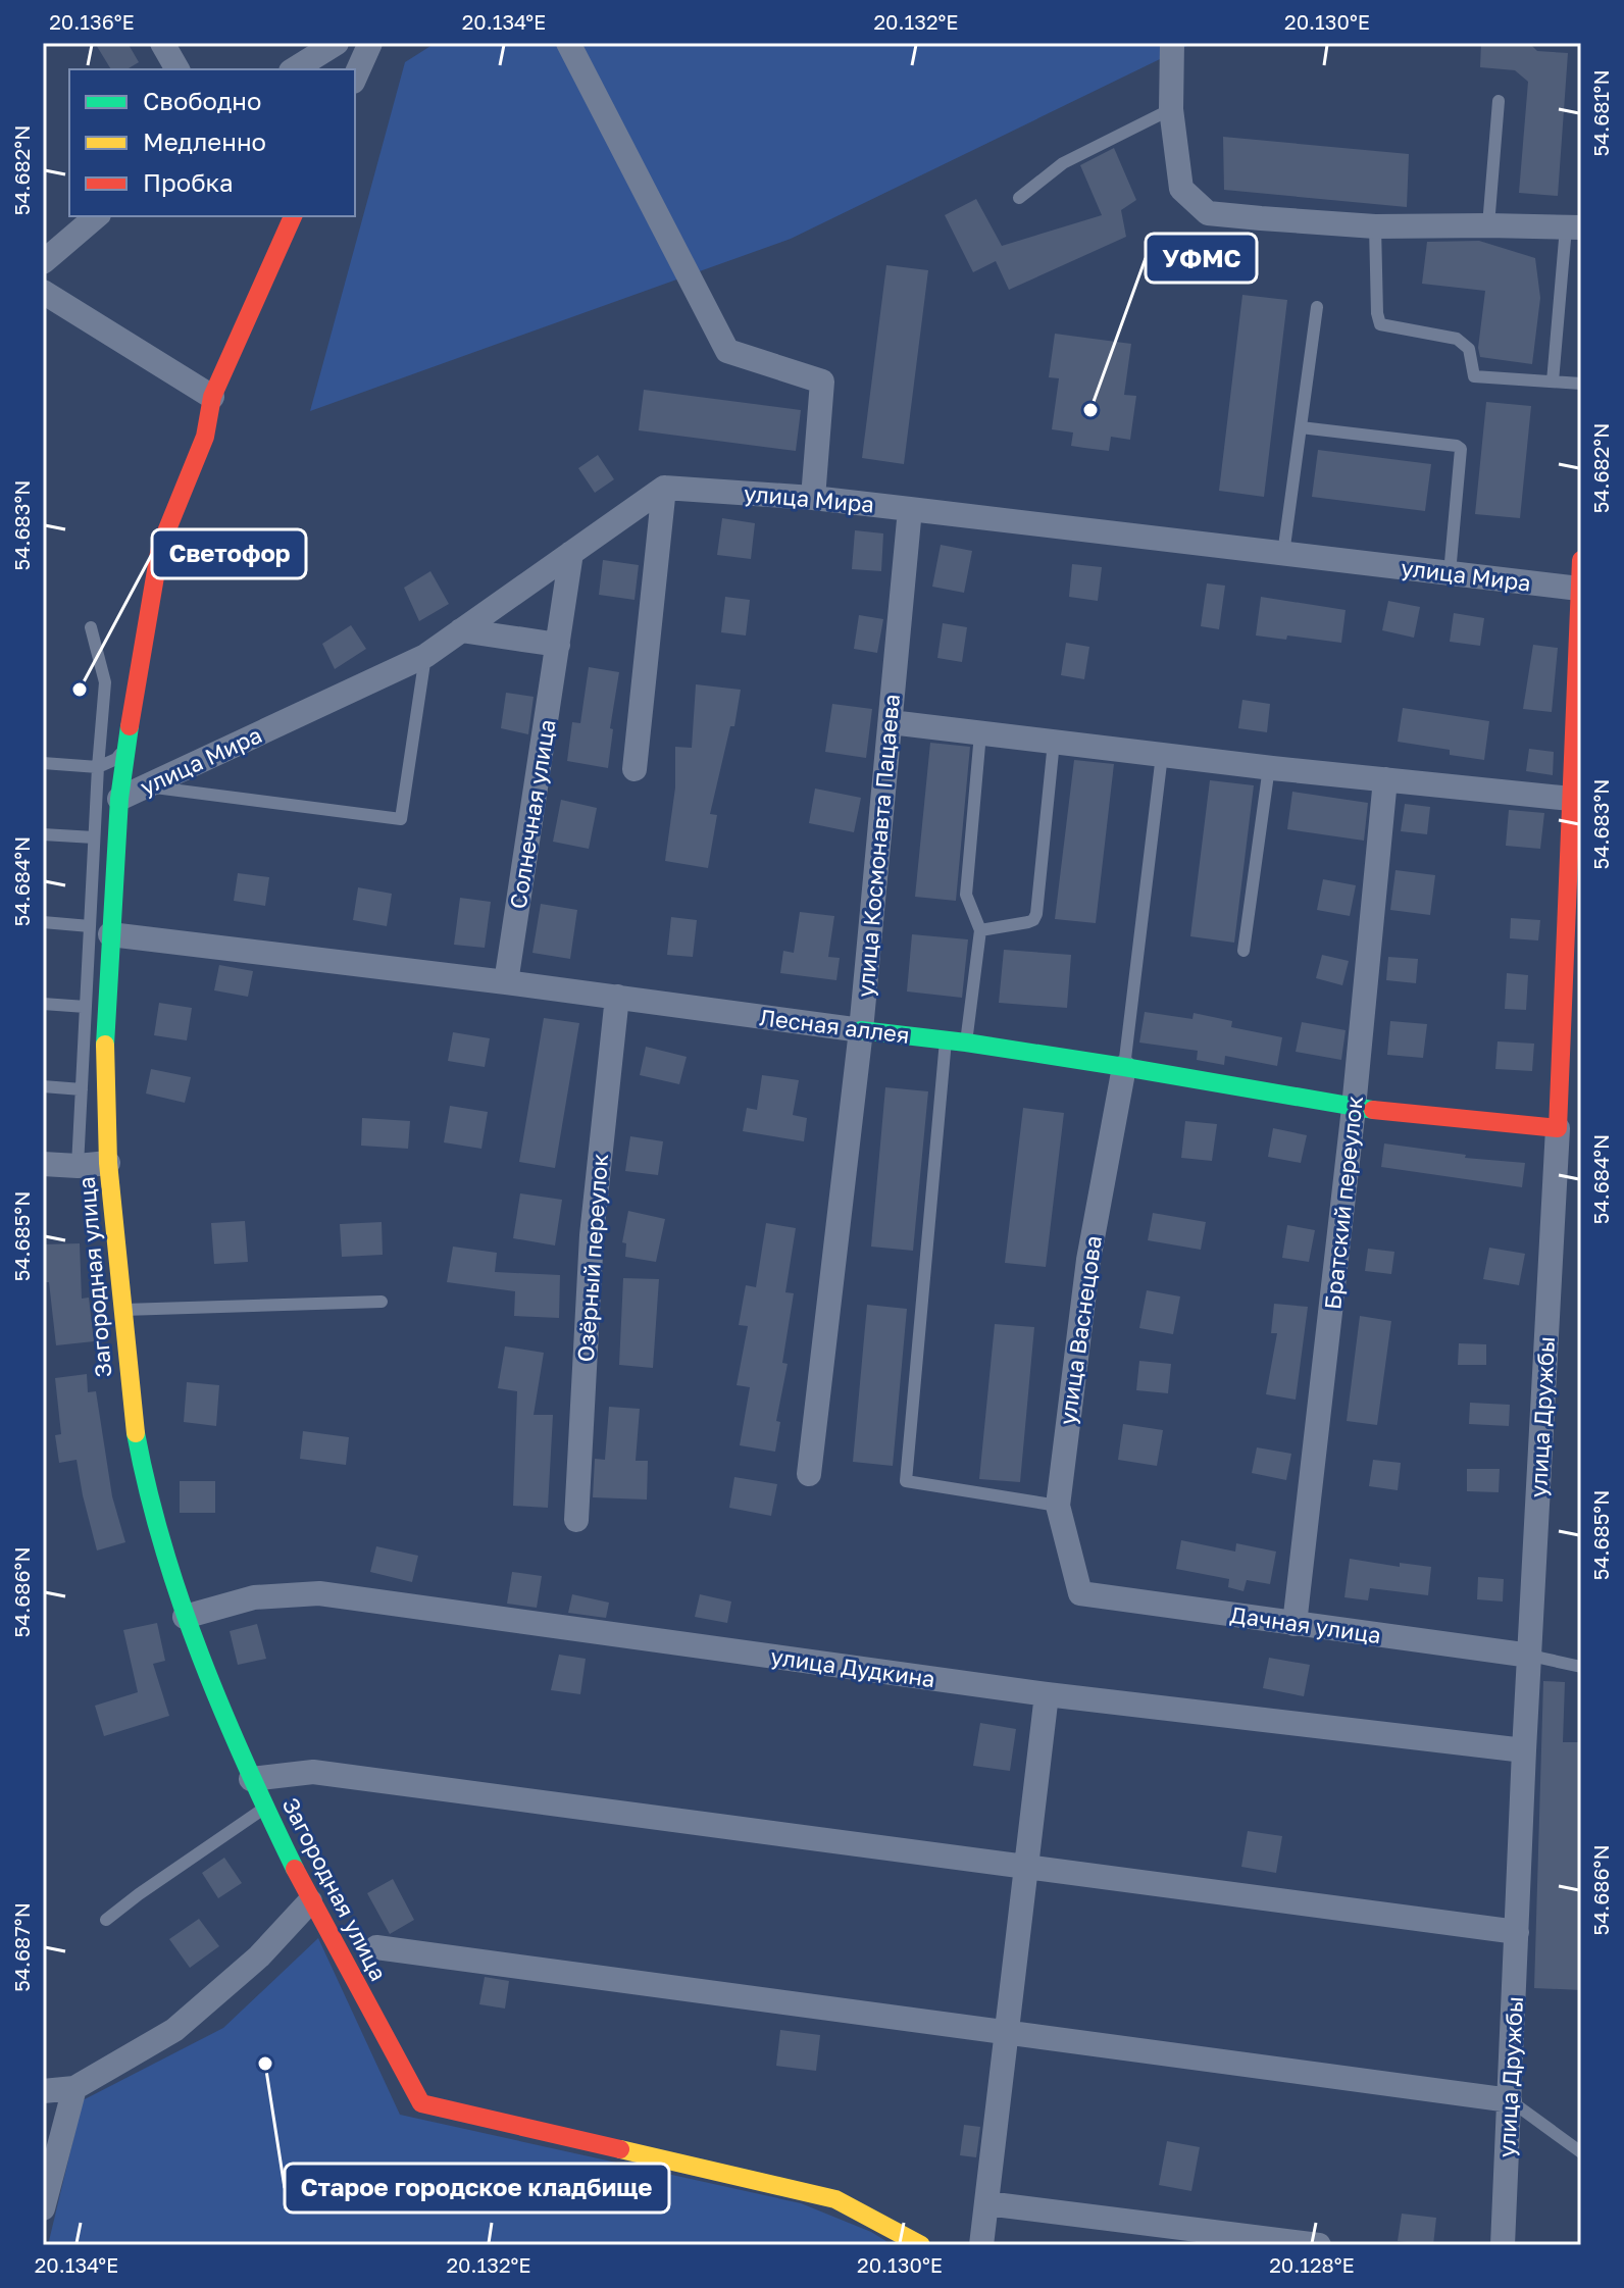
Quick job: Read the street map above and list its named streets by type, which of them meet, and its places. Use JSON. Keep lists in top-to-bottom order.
{
  "streets": {
    "street": [
      "улица Мира",
      "Солнечная улица",
      "улица Космонавта Пацаева",
      "Лесная аллея",
      "Братский переулок",
      "Озёрный переулок",
      "Загородная улица",
      "улица Васнецова",
      "улица Дружбы",
      "Дачная улица",
      "улица Дудкина"
    ]
  },
  "crossings": [
    ["улица Мира", "Солнечная улица"],
    ["улица Мира", "улица Космонавта Пацаева"],
    ["улица Мира", "Загородная улица"],
    ["улица Мира", "улица Дружбы"],
    ["Солнечная улица", "Лесная аллея"],
    ["улица Космонавта Пацаева", "Лесная аллея"],
    ["Лесная аллея", "Братский переулок"],
    ["Лесная аллея", "Озёрный переулок"],
    ["Лесная аллея", "Загородная улица"],
    ["Лесная аллея", "улица Васнецова"],
    ["Лесная аллея", "улица Дружбы"],
    ["Братский переулок", "Дачная улица"],
    ["Загородная улица", "улица Дудкина"],
    ["улица Васнецова", "Дачная улица"],
    ["улица Дружбы", "Дачная улица"],
    ["улица Дружбы", "улица Дудкина"]
  ],
  "places": ["УФМС", "Светофор", "Старое городское кладбище"],
  "legend": ["Свободно", "Медленно", "Пробка"],
  "coordinates": [
    "20.136°E",
    "20.134°E",
    "20.132°E",
    "20.130°E",
    "54.681°N",
    "54.682°N",
    "54.683°N",
    "54.684°N",
    "54.685°N",
    "54.686°N",
    "54.687°N",
    "20.128°E"
  ]
}
